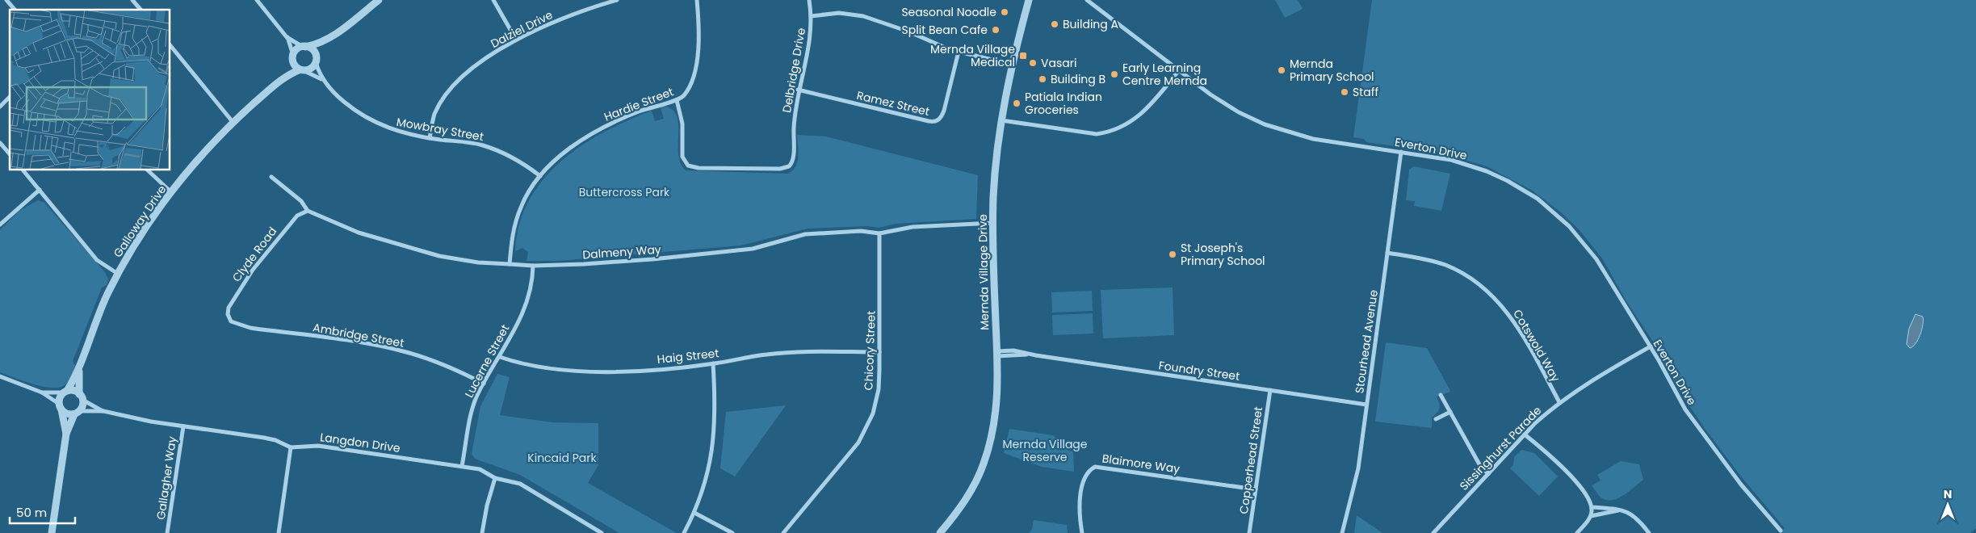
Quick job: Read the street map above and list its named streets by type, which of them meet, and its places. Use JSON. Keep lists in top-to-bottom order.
{
  "streets": {
    "street": [
      "Dalziel Drive",
      "Delbridge Drive",
      "Ramez Street",
      "Hardie Street",
      "Mowbray Street",
      "Everton Drive",
      "Galloway Drive",
      "Dalmeny Way",
      "Clyde Road",
      "Mernda Village Drive",
      "Ambridge Street",
      "Stourhead Avenue",
      "Cotswold Way",
      "Chicory Street",
      "Haig Street",
      "Lucerne Street",
      "Foundry Street",
      "Langdon Drive",
      "Sissinghurst Parade",
      "Copperhead Street",
      "Blaimore Way",
      "Gallagher Way"
    ]
  },
  "crossings": [
    ["Dalziel Drive", "Mowbray Street"],
    ["Delbridge Drive", "Ramez Street"],
    ["Delbridge Drive", "Hardie Street"],
    ["Hardie Street", "Mowbray Street"],
    ["Hardie Street", "Dalmeny Way"],
    ["Mowbray Street", "Galloway Drive"],
    ["Everton Drive", "Stourhead Avenue"],
    ["Everton Drive", "Sissinghurst Parade"],
    ["Galloway Drive", "Langdon Drive"],
    ["Dalmeny Way", "Clyde Road"],
    ["Dalmeny Way", "Mernda Village Drive"],
    ["Dalmeny Way", "Chicory Street"],
    ["Dalmeny Way", "Lucerne Street"],
    ["Clyde Road", "Ambridge Street"],
    ["Mernda Village Drive", "Foundry Street"],
    ["Ambridge Street", "Lucerne Street"],
    ["Stourhead Avenue", "Cotswold Way"],
    ["Stourhead Avenue", "Foundry Street"],
    ["Cotswold Way", "Sissinghurst Parade"],
    ["Chicory Street", "Haig Street"],
    ["Haig Street", "Lucerne Street"],
    ["Lucerne Street", "Langdon Drive"],
    ["Foundry Street", "Copperhead Street"],
    ["Langdon Drive", "Gallagher Way"],
    ["Copperhead Street", "Blaimore Way"]
  ],
  "parks": ["Buttercross Park", "Mernda Village Reserve", "Kincaid Park"],
  "places": {
    "other": [
      "Seasonal Noodle",
      "Building A",
      "Split Bean Cafe",
      "Vasari",
      "Mernda Primary School",
      "Early Learning Centre Mernda",
      "Building B",
      "Staff",
      "Patiala Indian Groceries",
      "St Joseph's Primary School"
    ],
    "transit": ["Mernda Village Medical"]
  },
  "scale_bar": "50 m",
  "north": "top"
}
